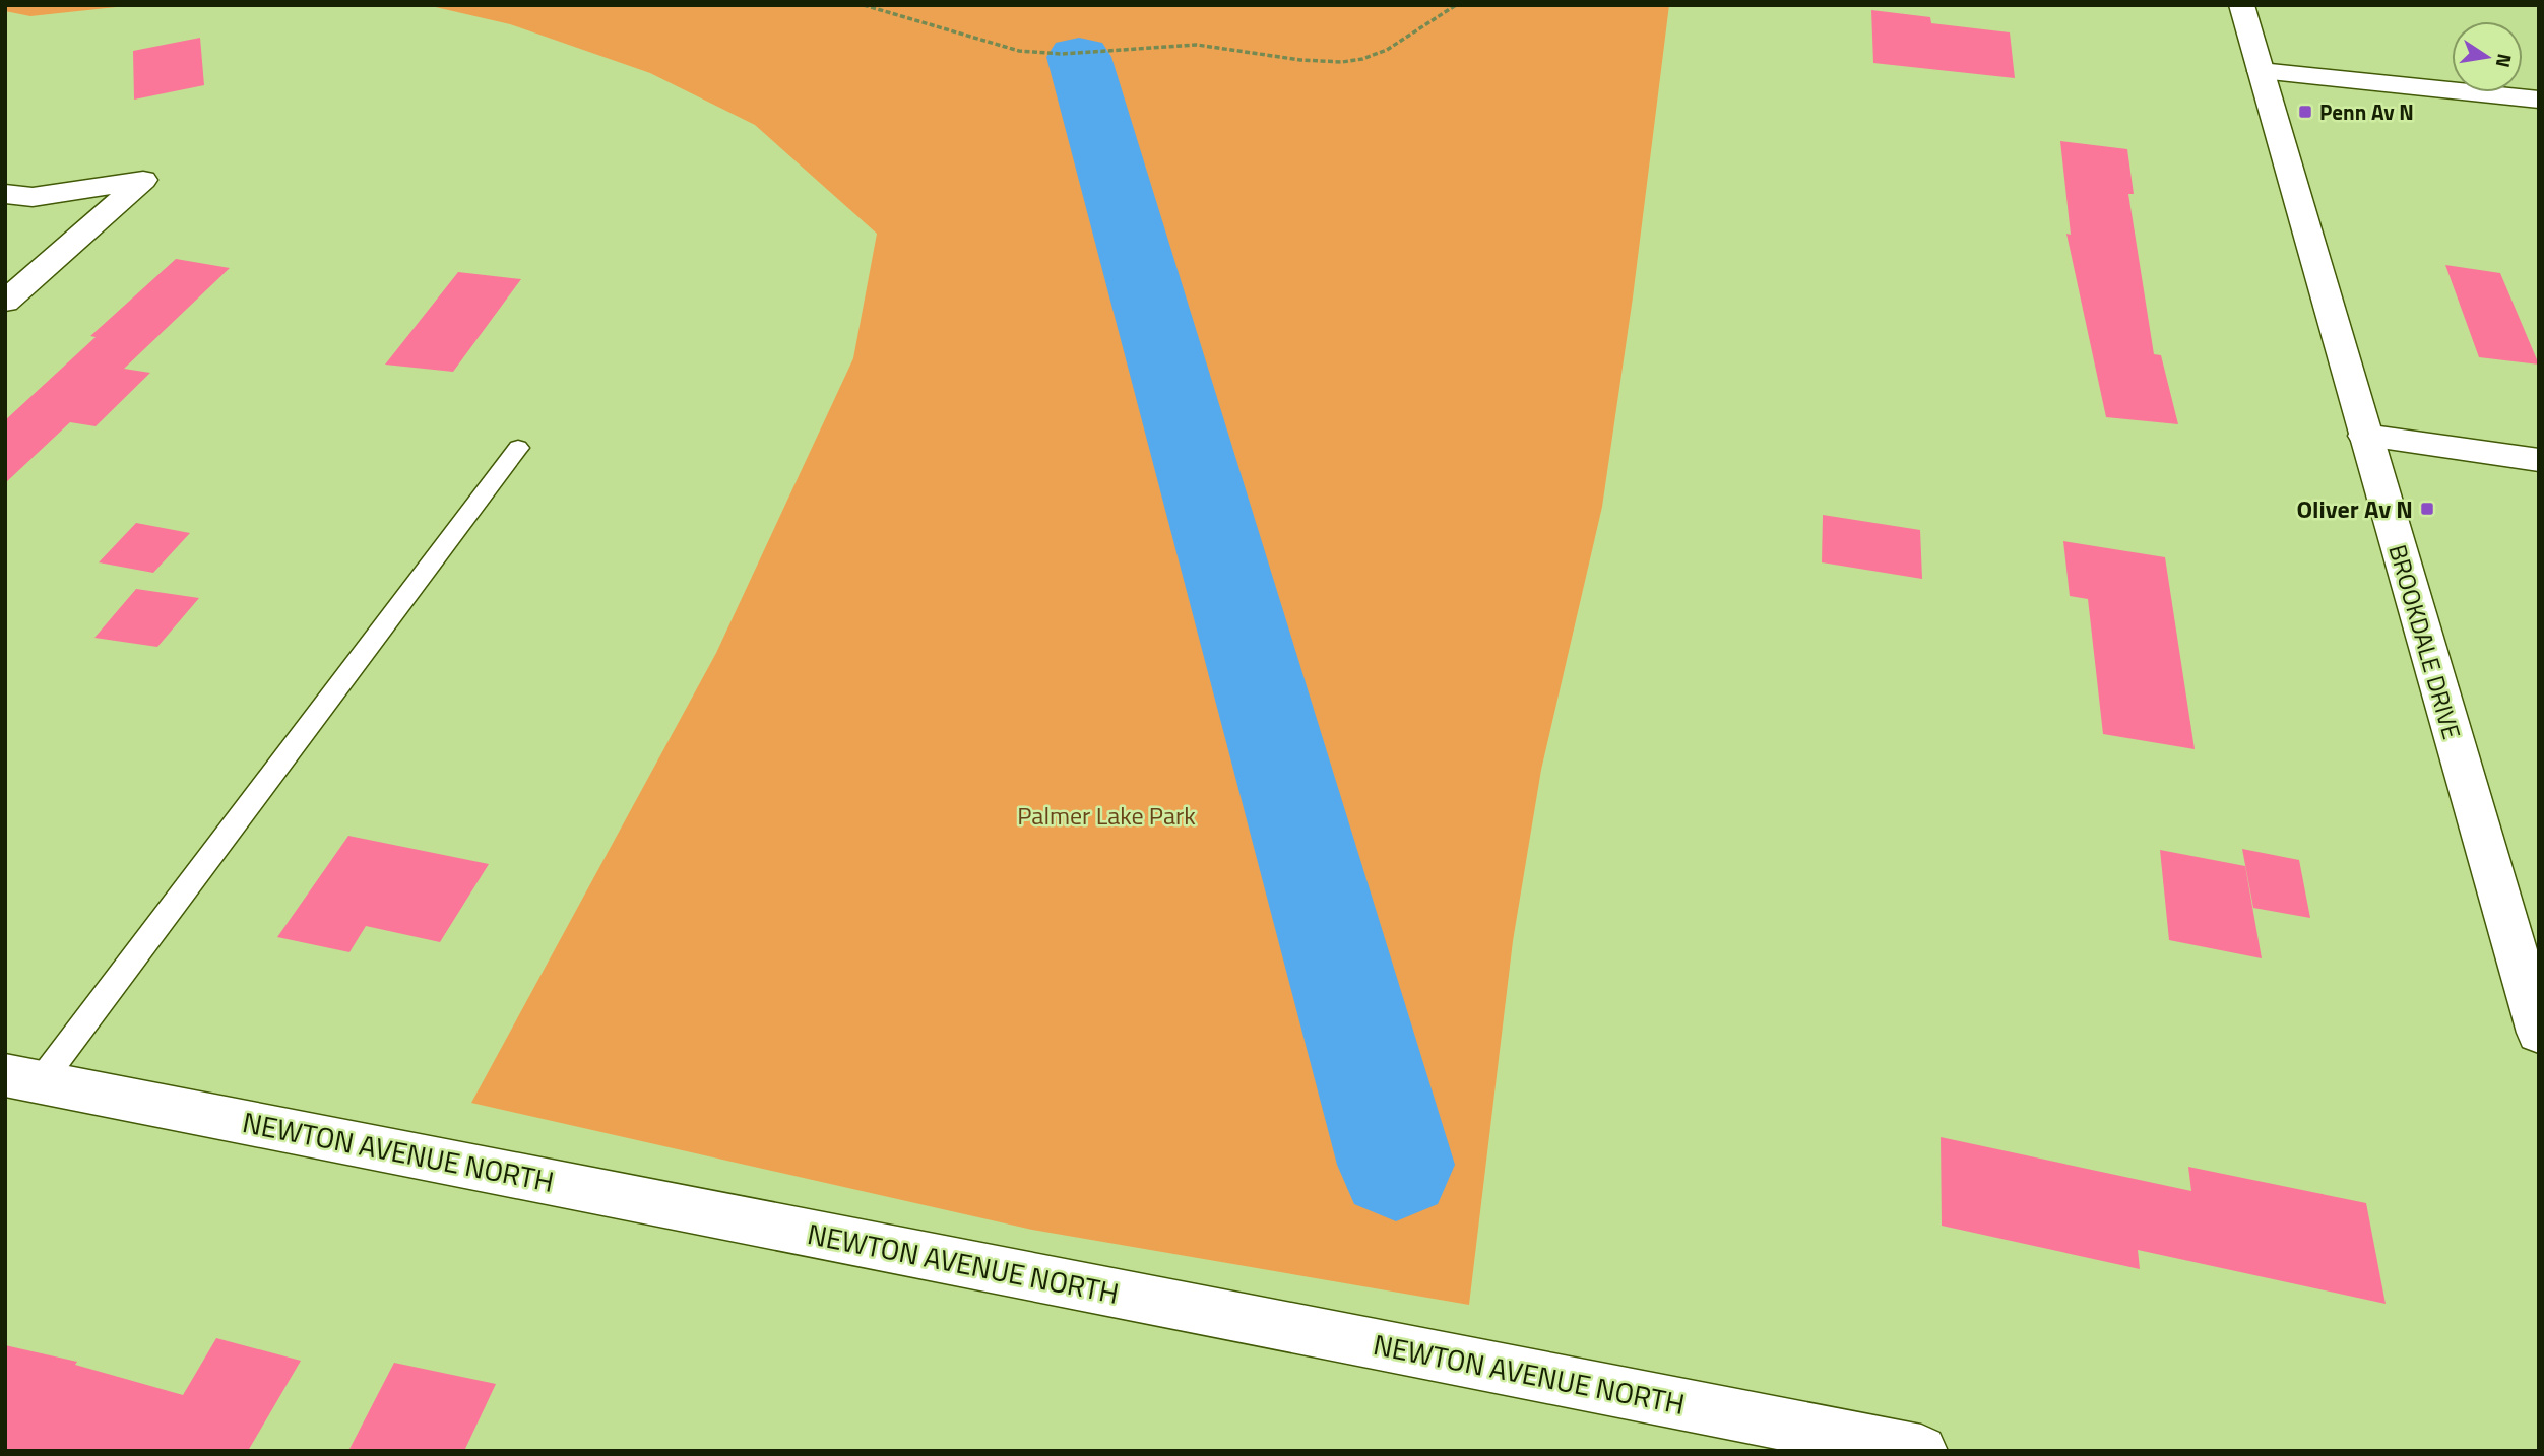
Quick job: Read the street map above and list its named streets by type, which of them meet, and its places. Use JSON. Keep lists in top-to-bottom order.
{
  "streets": {
    "street": ["BROOKDALE DRIVE", "NEWTON AVENUE NORTH"]
  },
  "parks": ["Palmer Lake Park"],
  "places": {
    "transit": ["Penn Av N", "Oliver Av N"]
  },
  "north": "right"
}
